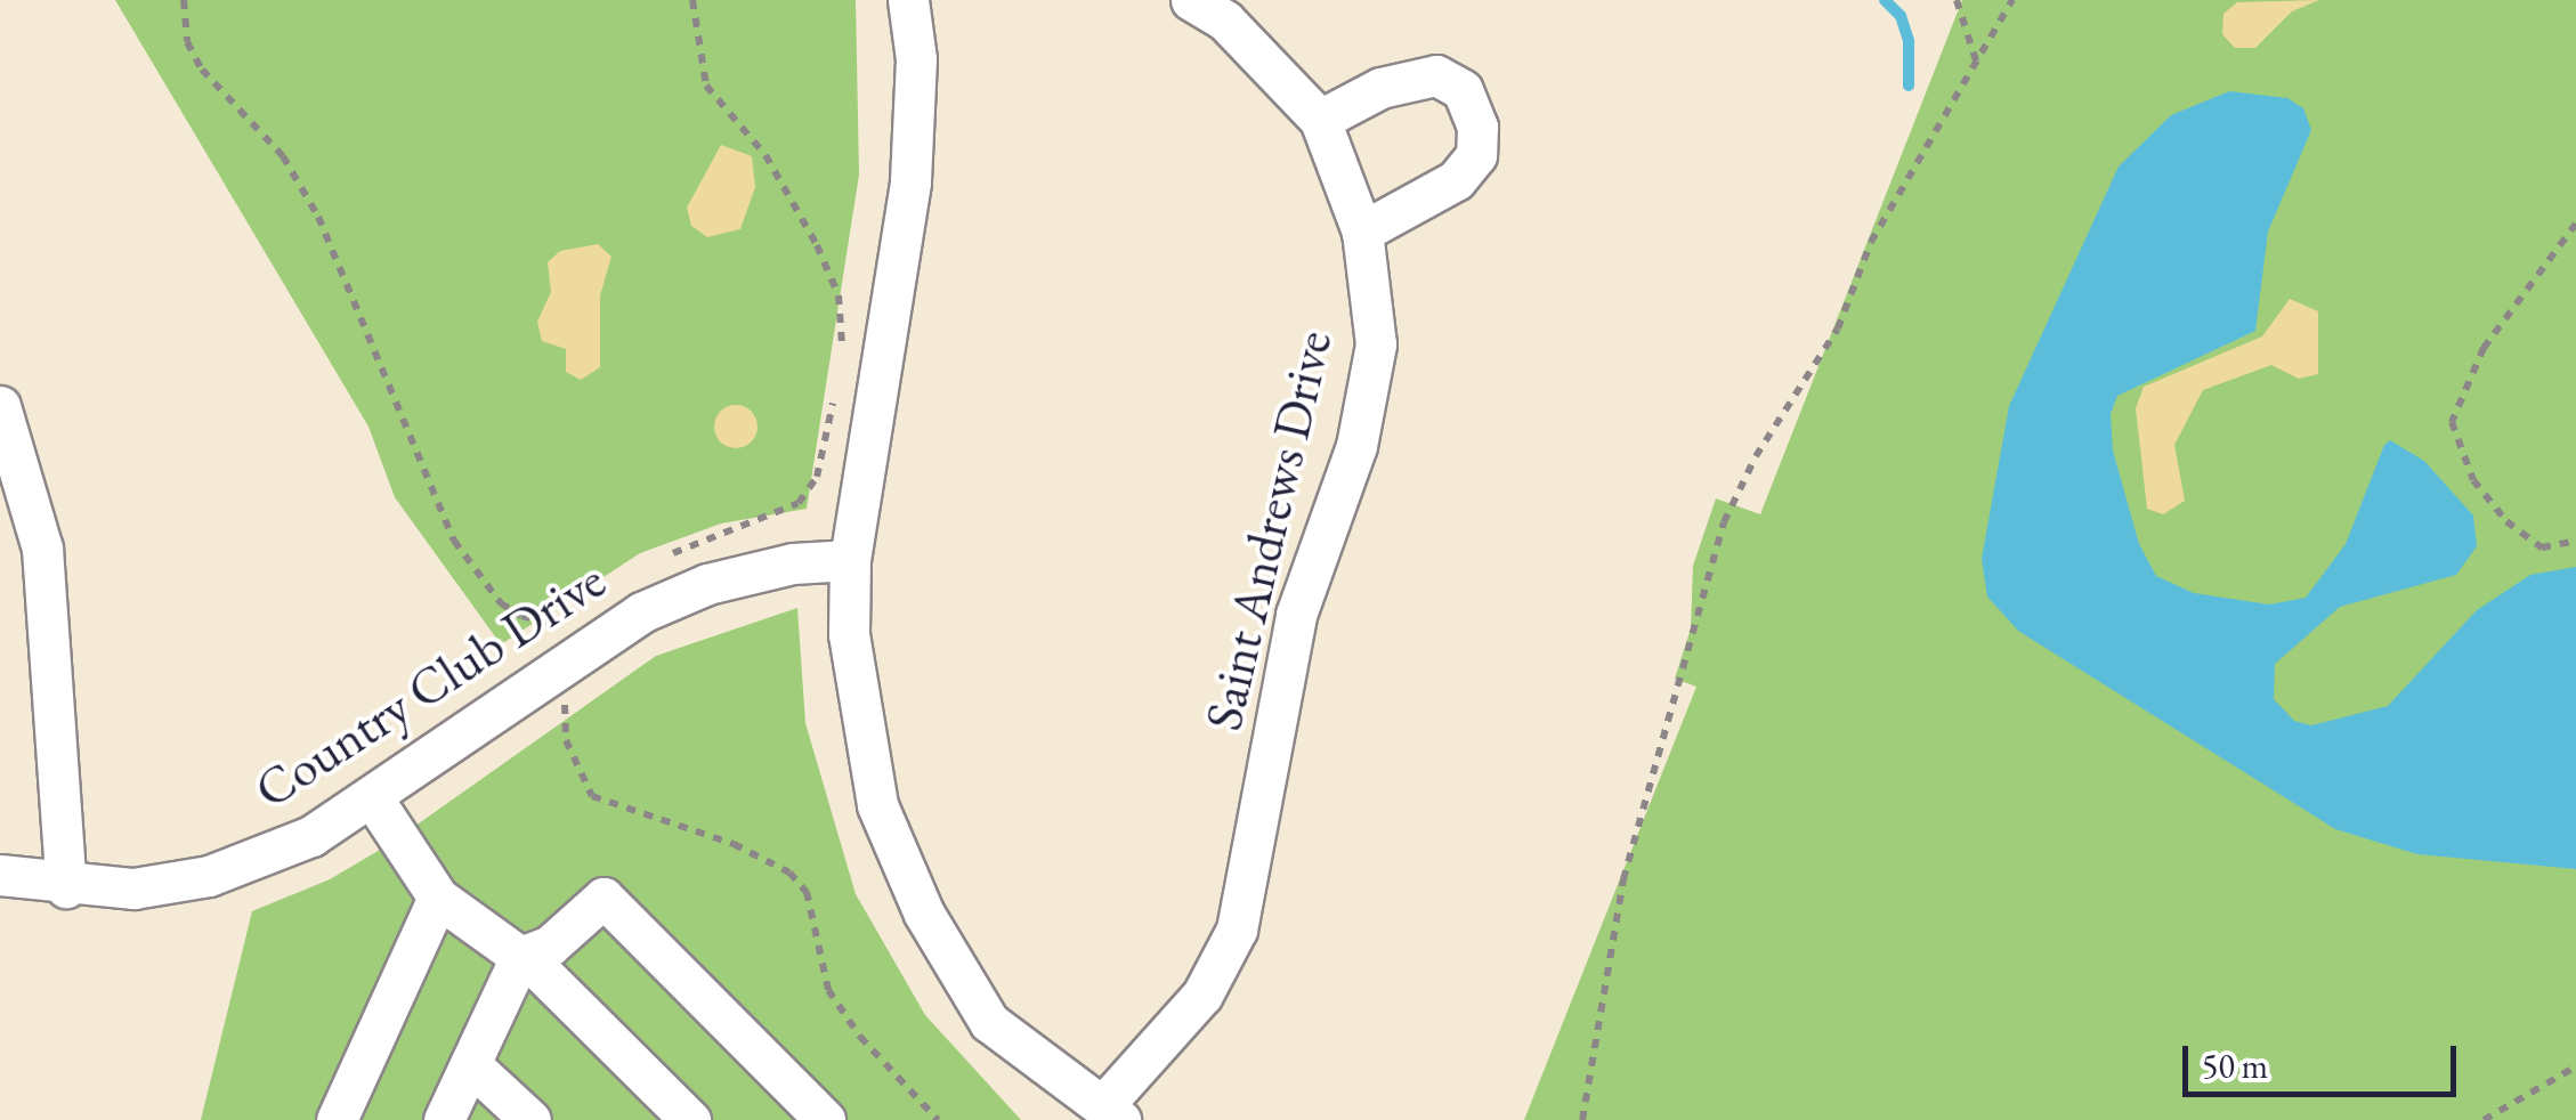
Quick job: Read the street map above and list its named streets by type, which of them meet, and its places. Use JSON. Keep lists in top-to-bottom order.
{
  "streets": {
    "street": ["Saint Andrews Drive", "Country Club Drive"]
  },
  "scale_bar": "50 m"
}
